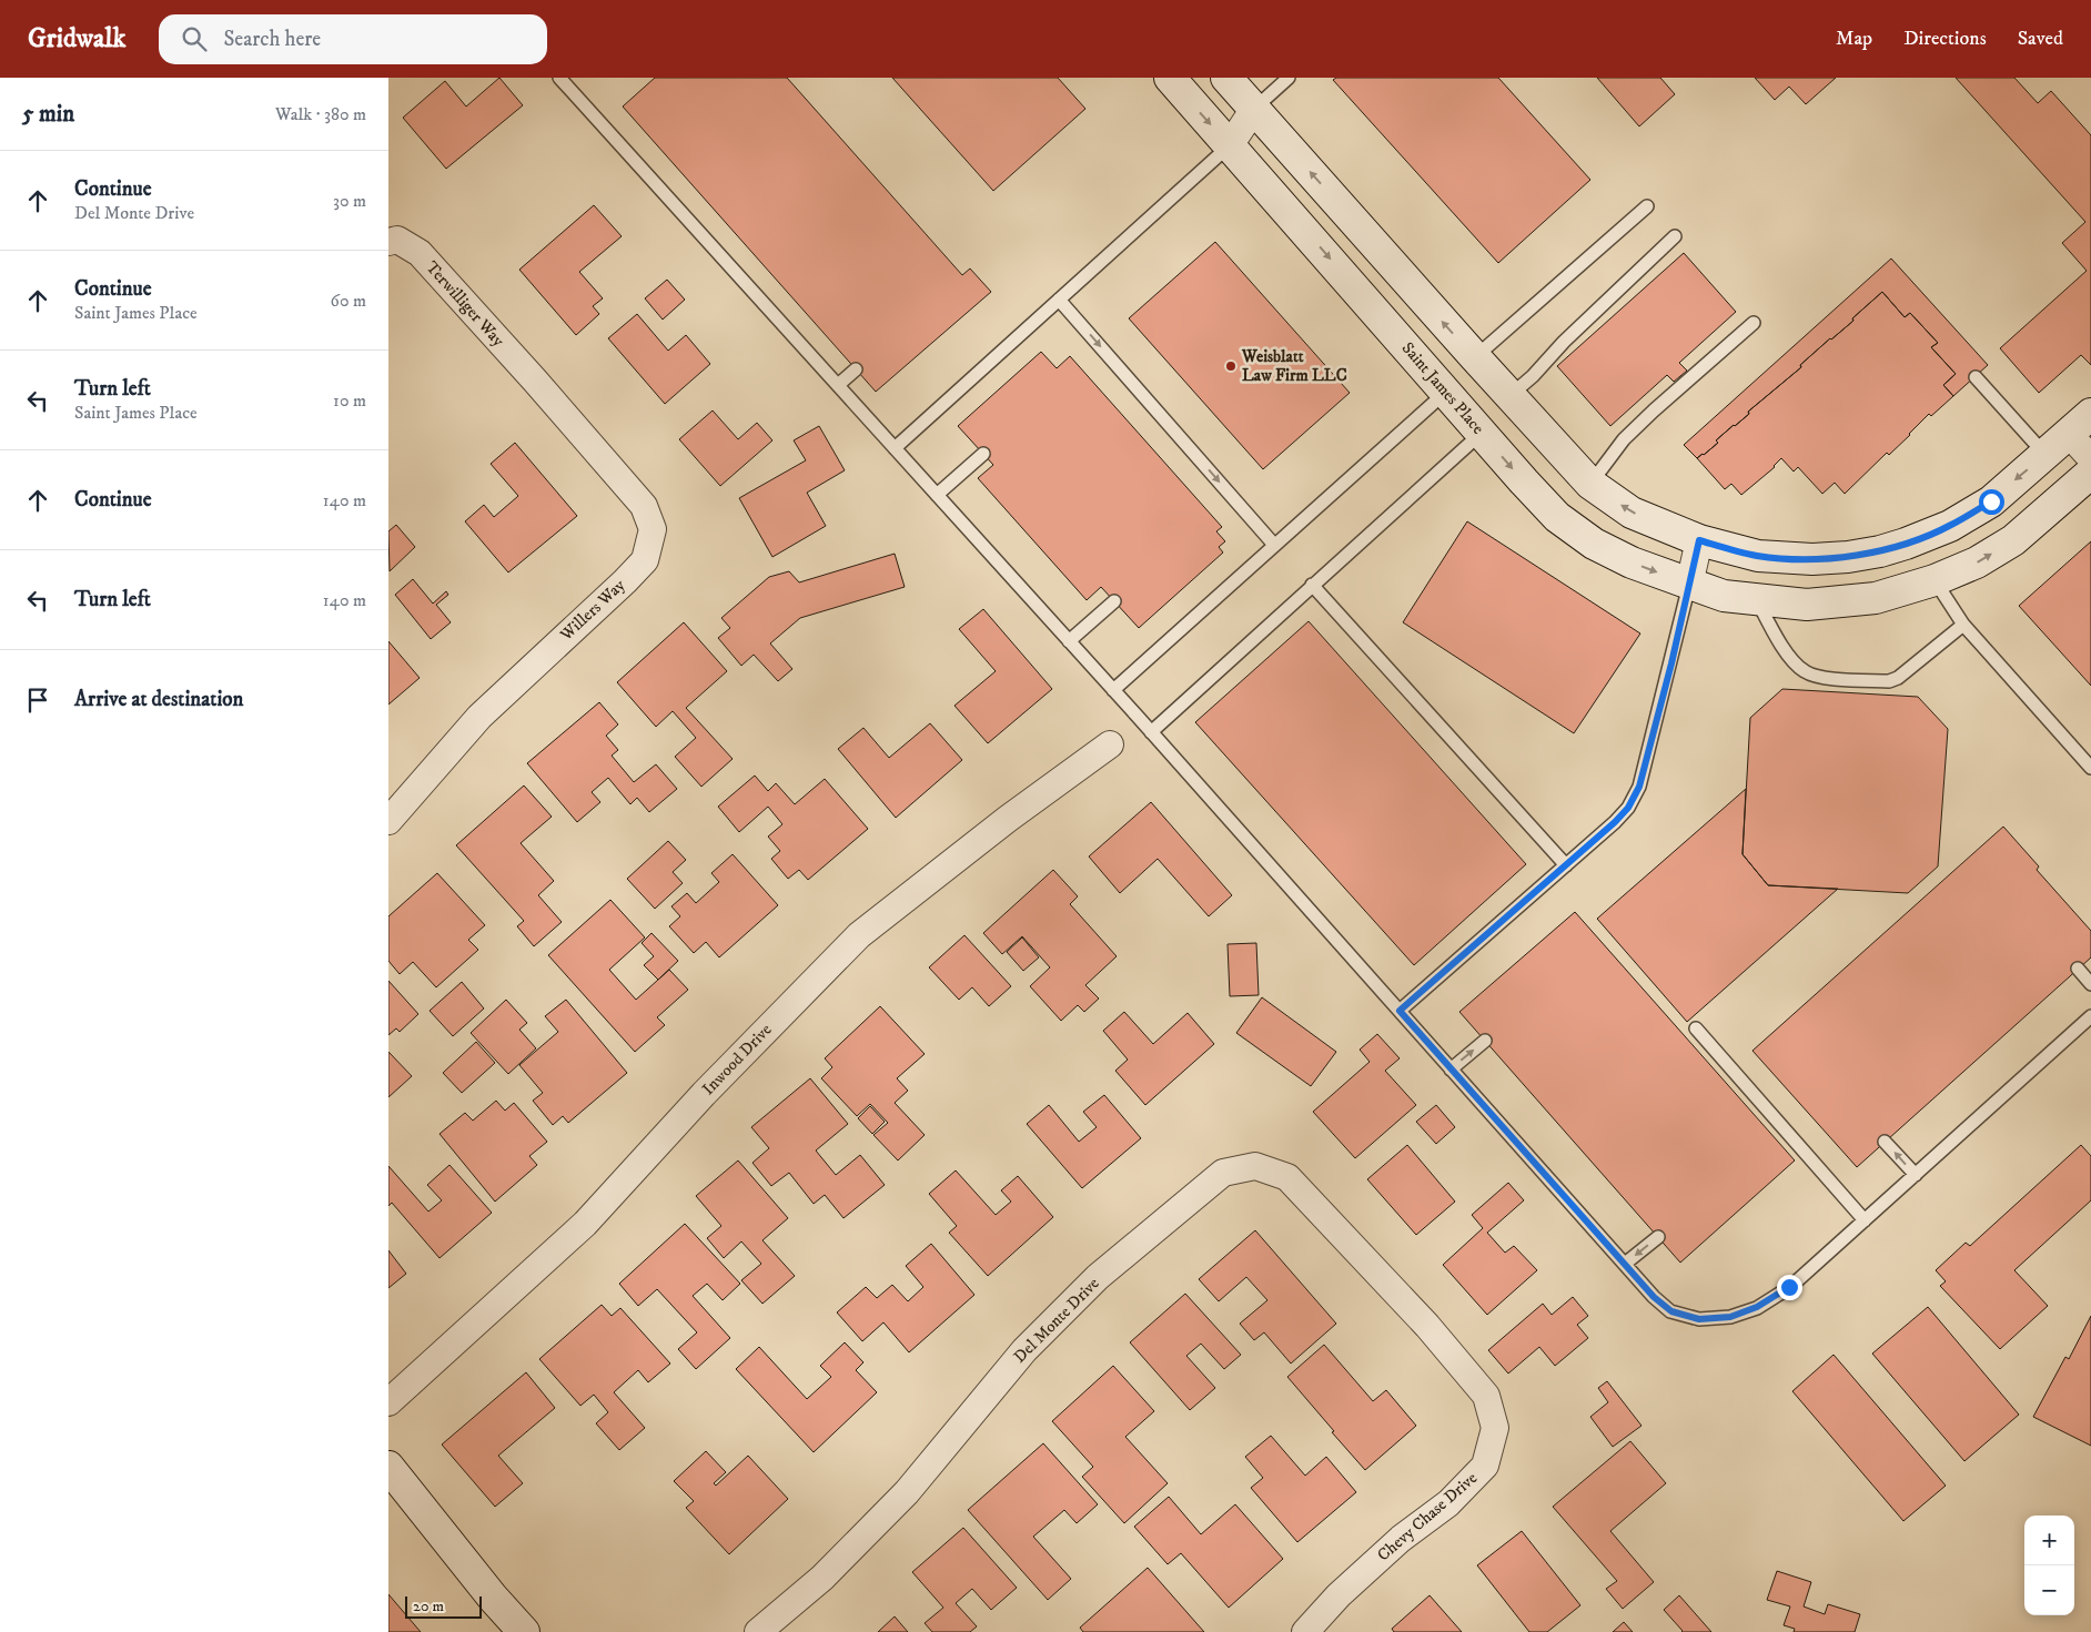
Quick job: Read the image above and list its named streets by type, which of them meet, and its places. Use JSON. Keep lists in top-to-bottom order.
{
  "streets": {
    "street": [
      "Terwilliger Way",
      "Saint James Place",
      "Willers Way",
      "Inwood Drive",
      "Del Monte Drive",
      "Chevy Chase Drive"
    ]
  },
  "crossings": [
    ["Terwilliger Way", "Willers Way"],
    ["Del Monte Drive", "Chevy Chase Drive"]
  ],
  "places": ["Weisblatt Law Firm LLC"],
  "scale_bar": "20 m",
  "page": {
    "header": "Gridwalk",
    "search": "Search here",
    "nav": ["Map", "Directions", "Saved"],
    "heading": ["5 min", "Walk · 380 m"],
    "list": [
      ["Continue", "Del Monte Drive", "30 m"],
      ["Continue", "Saint James Place", "60 m"],
      ["Turn left", "Saint James Place", "10 m"],
      ["Continue", "140 m"],
      ["Turn left", "140 m"],
      "Arrive at destination"
    ],
    "map_buttons": ["+", "−"],
    "scale": "20 m"
  }
}
